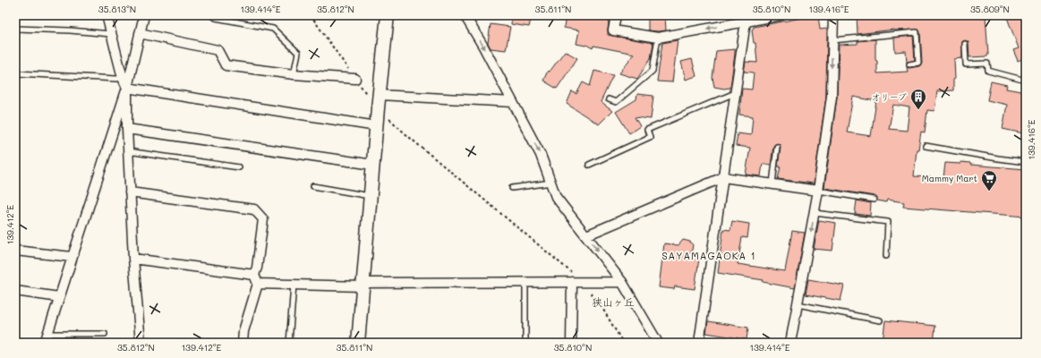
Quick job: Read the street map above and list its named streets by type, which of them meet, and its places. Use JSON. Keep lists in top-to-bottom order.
{
  "districts": ["SAYAMAGAOKA 1", "狭山ヶ丘"],
  "places": {
    "building": ["オリーブ"],
    "supermarket": ["Mammy Mart"]
  },
  "coordinates": [
    "35.813°N",
    "139.414°E",
    "35.812°N",
    "35.811°N",
    "35.810°N",
    "139.416°E",
    "35.809°N",
    "139.412°E"
  ]
}
